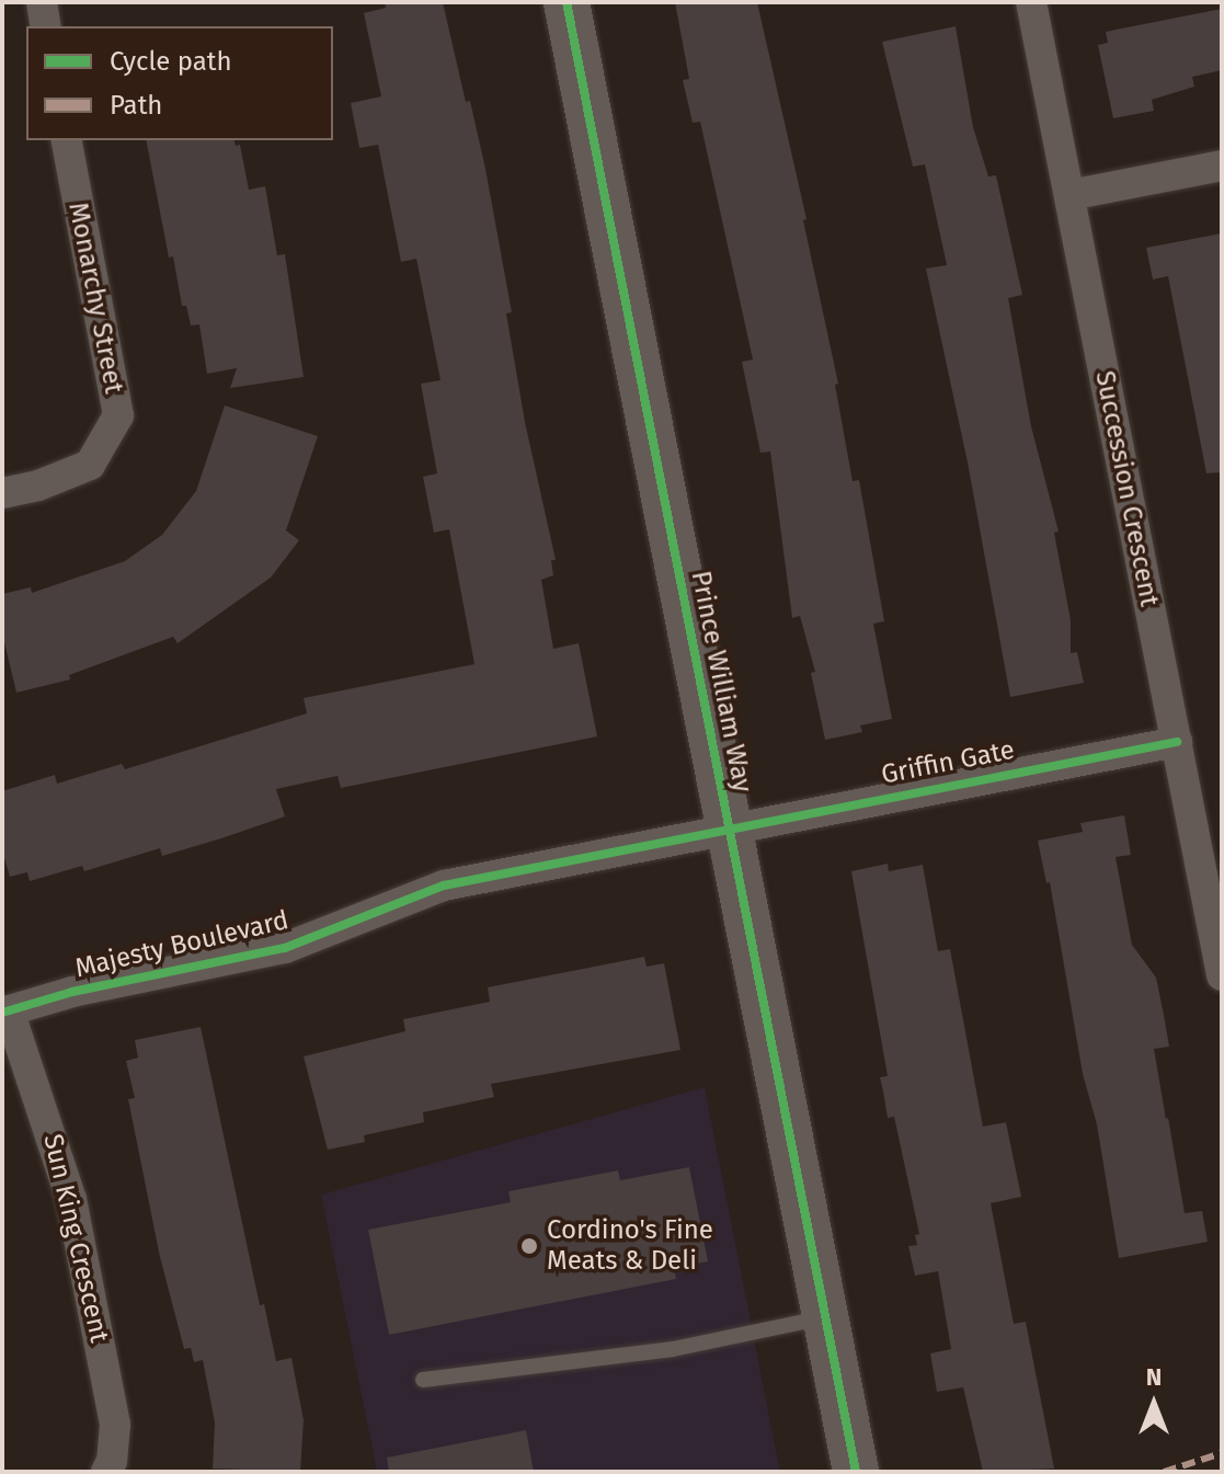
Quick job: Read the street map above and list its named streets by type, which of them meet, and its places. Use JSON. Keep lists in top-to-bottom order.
{
  "streets": {
    "street": [
      "Monarchy Street",
      "Succession Crescent",
      "Prince William Way",
      "Griffin Gate",
      "Majesty Boulevard",
      "Sun King Crescent"
    ]
  },
  "crossings": [
    ["Succession Crescent", "Griffin Gate"],
    ["Prince William Way", "Griffin Gate"],
    ["Prince William Way", "Majesty Boulevard"],
    ["Griffin Gate", "Majesty Boulevard"],
    ["Majesty Boulevard", "Sun King Crescent"]
  ],
  "places": ["Cordino's Fine Meats & Deli"],
  "legend": ["Cycle path", "Path"],
  "north": "top"
}
